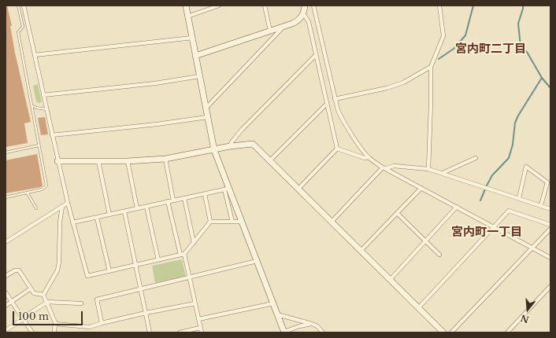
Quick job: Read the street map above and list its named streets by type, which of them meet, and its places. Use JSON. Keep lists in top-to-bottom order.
{
  "districts": ["宮内町二丁目", "宮内町一丁目"],
  "scale_bar": "100 m",
  "north": "bottom"
}
